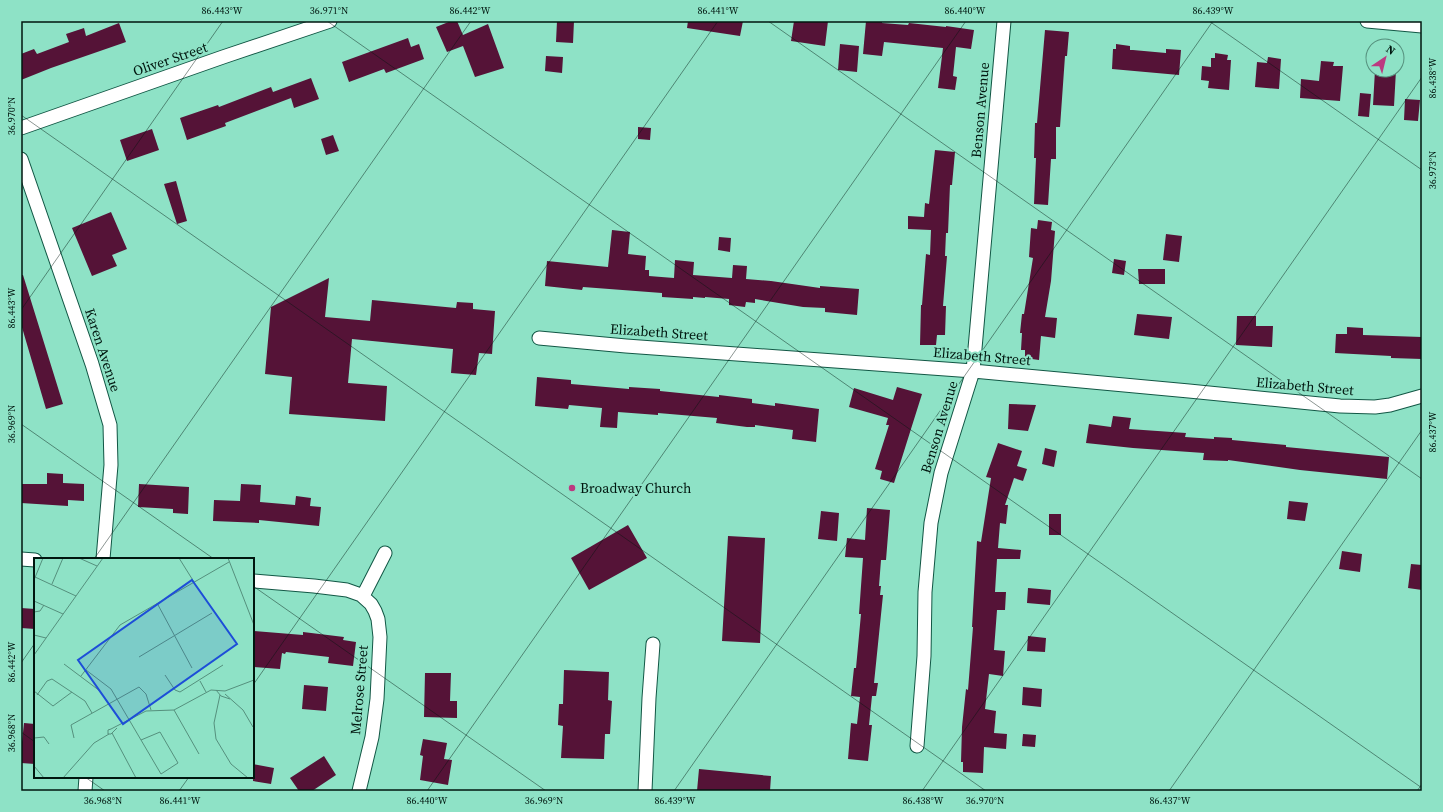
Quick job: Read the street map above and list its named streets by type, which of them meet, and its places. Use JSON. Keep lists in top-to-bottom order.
{
  "streets": {
    "street": [
      "Oliver Street",
      "Benson Avenue",
      "Elizabeth Street",
      "Karen Avenue",
      "Melrose Street"
    ]
  },
  "crossings": [
    ["Benson Avenue", "Elizabeth Street"]
  ],
  "places": ["Broadway Church"],
  "north": "top right",
  "coordinates": [
    "86.443°W",
    "36.971°N",
    "86.442°W",
    "86.441°W",
    "86.440°W",
    "86.439°W",
    "86.438°W",
    "36.970°N",
    "36.973°N",
    "36.969°N",
    "86.437°W",
    "36.968°N"
  ]
}
